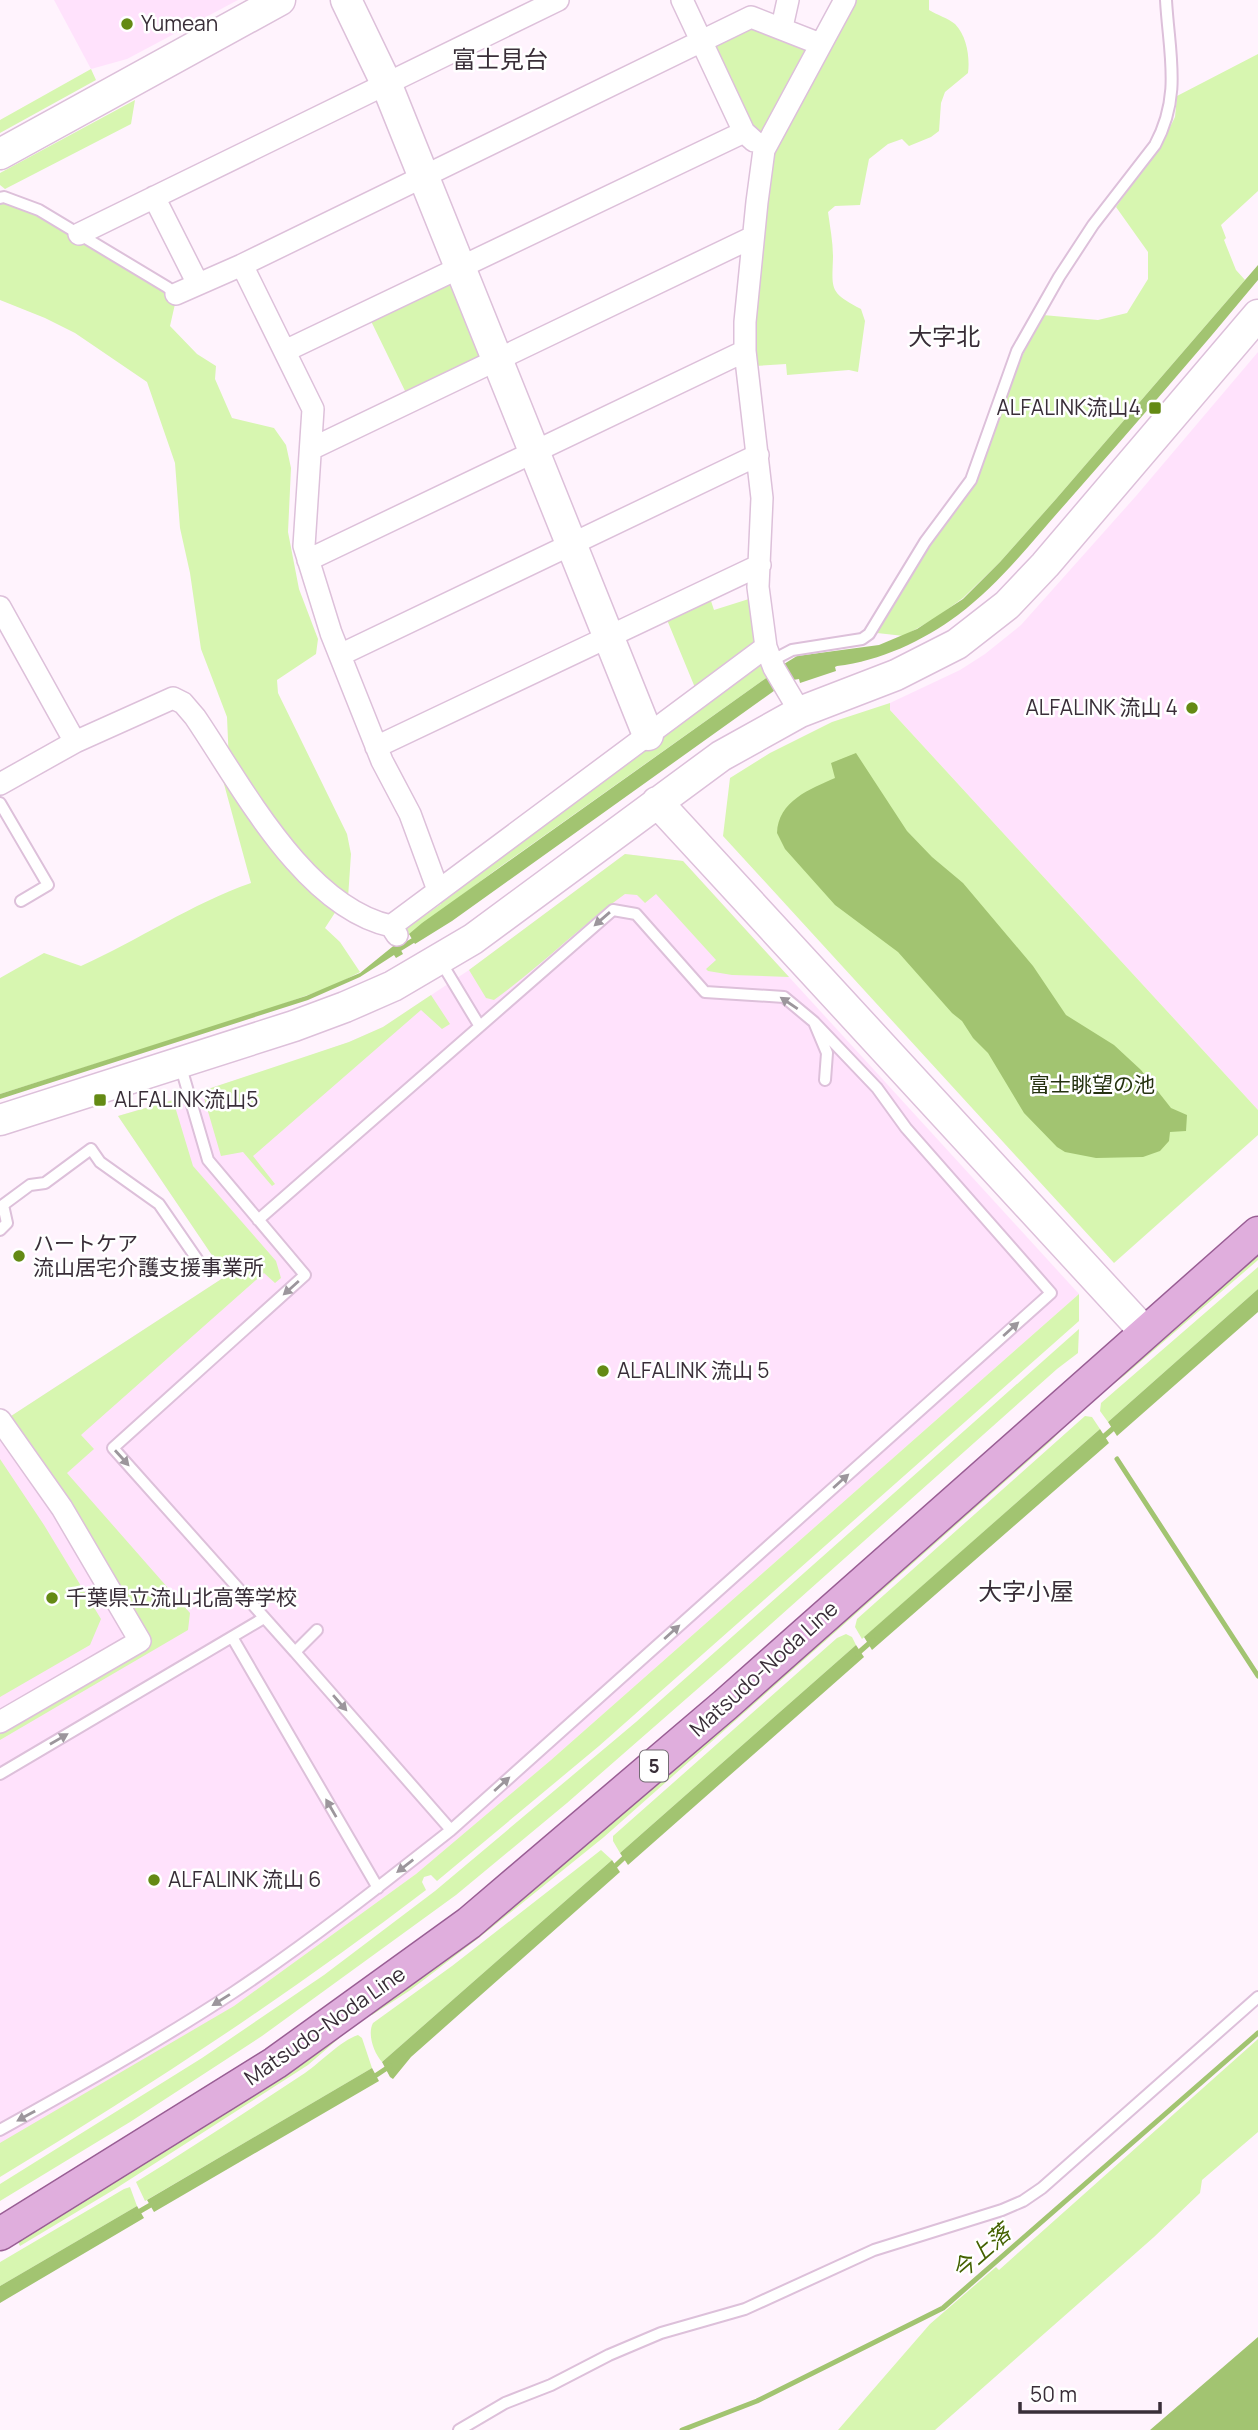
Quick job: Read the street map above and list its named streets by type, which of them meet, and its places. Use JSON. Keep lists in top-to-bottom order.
{
  "streets": {
    "main road": ["Matsudo-Noda Line", "5"]
  },
  "districts": ["富士見台", "大字北", "大字小屋"],
  "water": ["今上落"],
  "parks": ["富士眺望の池"],
  "places": {
    "other": [
      "Yumean",
      "ALFALINK 流山 4",
      "ハートケア 流山居宅介護支援事業所",
      "ALFALINK 流山 5",
      "千葉県立流山北高等学校",
      "ALFALINK 流山 6"
    ],
    "transit": ["ALFALINK流山4", "ALFALINK流山5"]
  },
  "scale_bar": "50 m"
}
